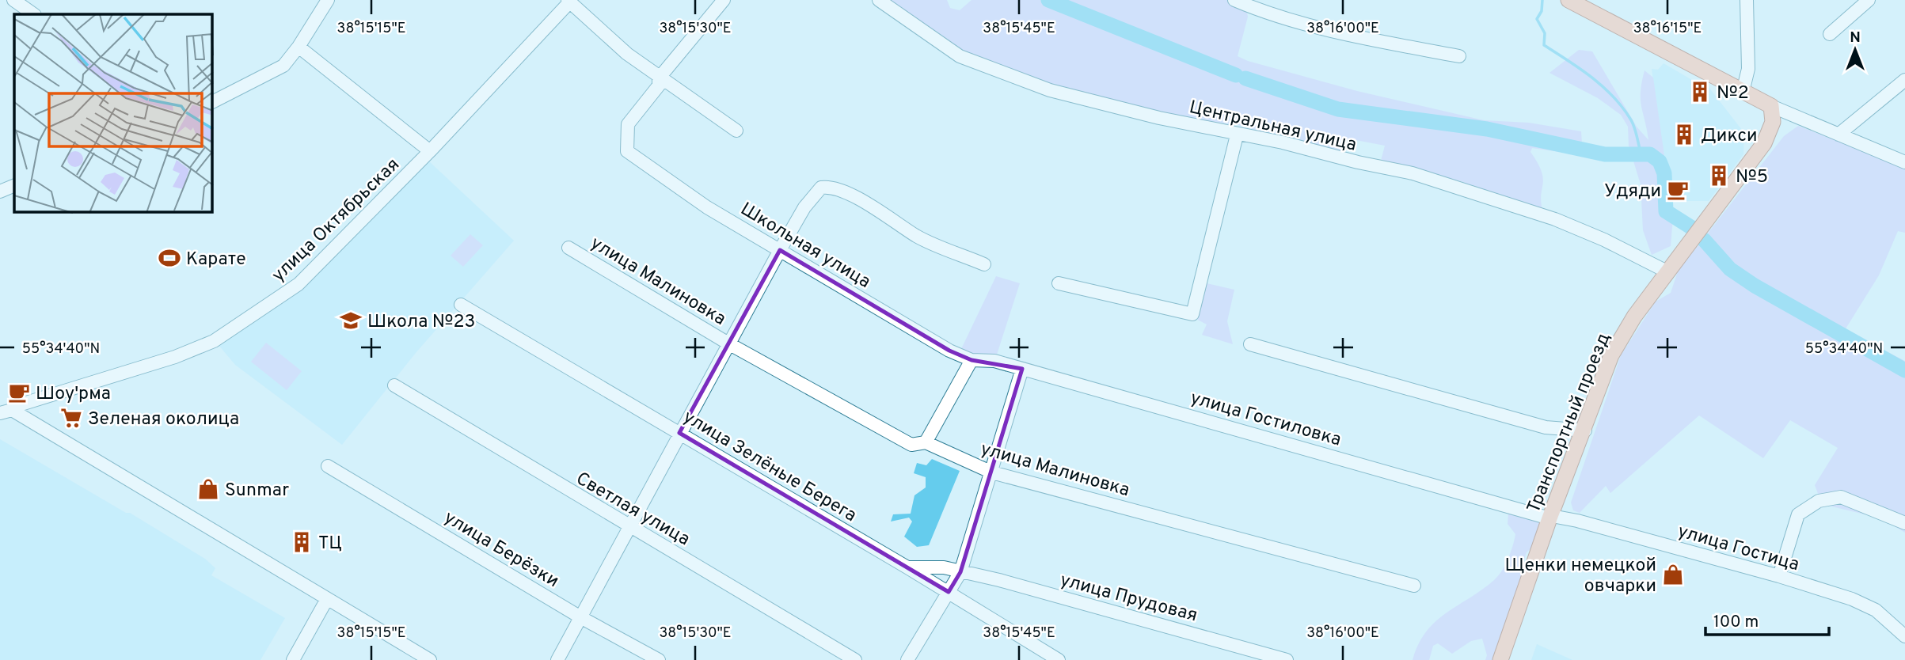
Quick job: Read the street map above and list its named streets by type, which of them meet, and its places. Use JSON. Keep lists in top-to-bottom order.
{
  "streets": {
    "main road": ["Транспортный проезд"],
    "street": [
      "Центральная улица",
      "улица Октябрьская",
      "Школьная улица",
      "улица Малиновка",
      "улица Гостиловка",
      "улица Зелёные Берега",
      "Светлая улица",
      "улица Гостица",
      "улица Берёзки",
      "улица Прудовая"
    ]
  },
  "crossings": [
    ["Центральная улица", "Транспортный проезд"],
    ["Школьная улица", "улица Гостиловка"],
    ["улица Гостиловка", "Транспортный проезд"],
    ["улица Гостиловка", "улица Гостица"],
    ["Транспортный проезд", "улица Гостица"],
    ["улица Зелёные Берега", "улица Прудовая"]
  ],
  "places": {
    "building": [
      "№2",
      "Дикси",
      "№5",
      "ТЦ"
    ],
    "cafe": ["Удяди", "Шоу'рма"],
    "sports": ["Карате"],
    "school or university": ["Школа №23"],
    "supermarket": ["Зеленая околица"],
    "shop": ["Sunmar", "Щенки немецкой овчарки"]
  },
  "scale_bar": "100 m",
  "north": "top",
  "coordinates": [
    "38°15'15\"E",
    "38°15'30\"E",
    "38°15'45\"E",
    "38°16'00\"E",
    "38°16'15\"E",
    "55°34'40\"N"
  ]
}
